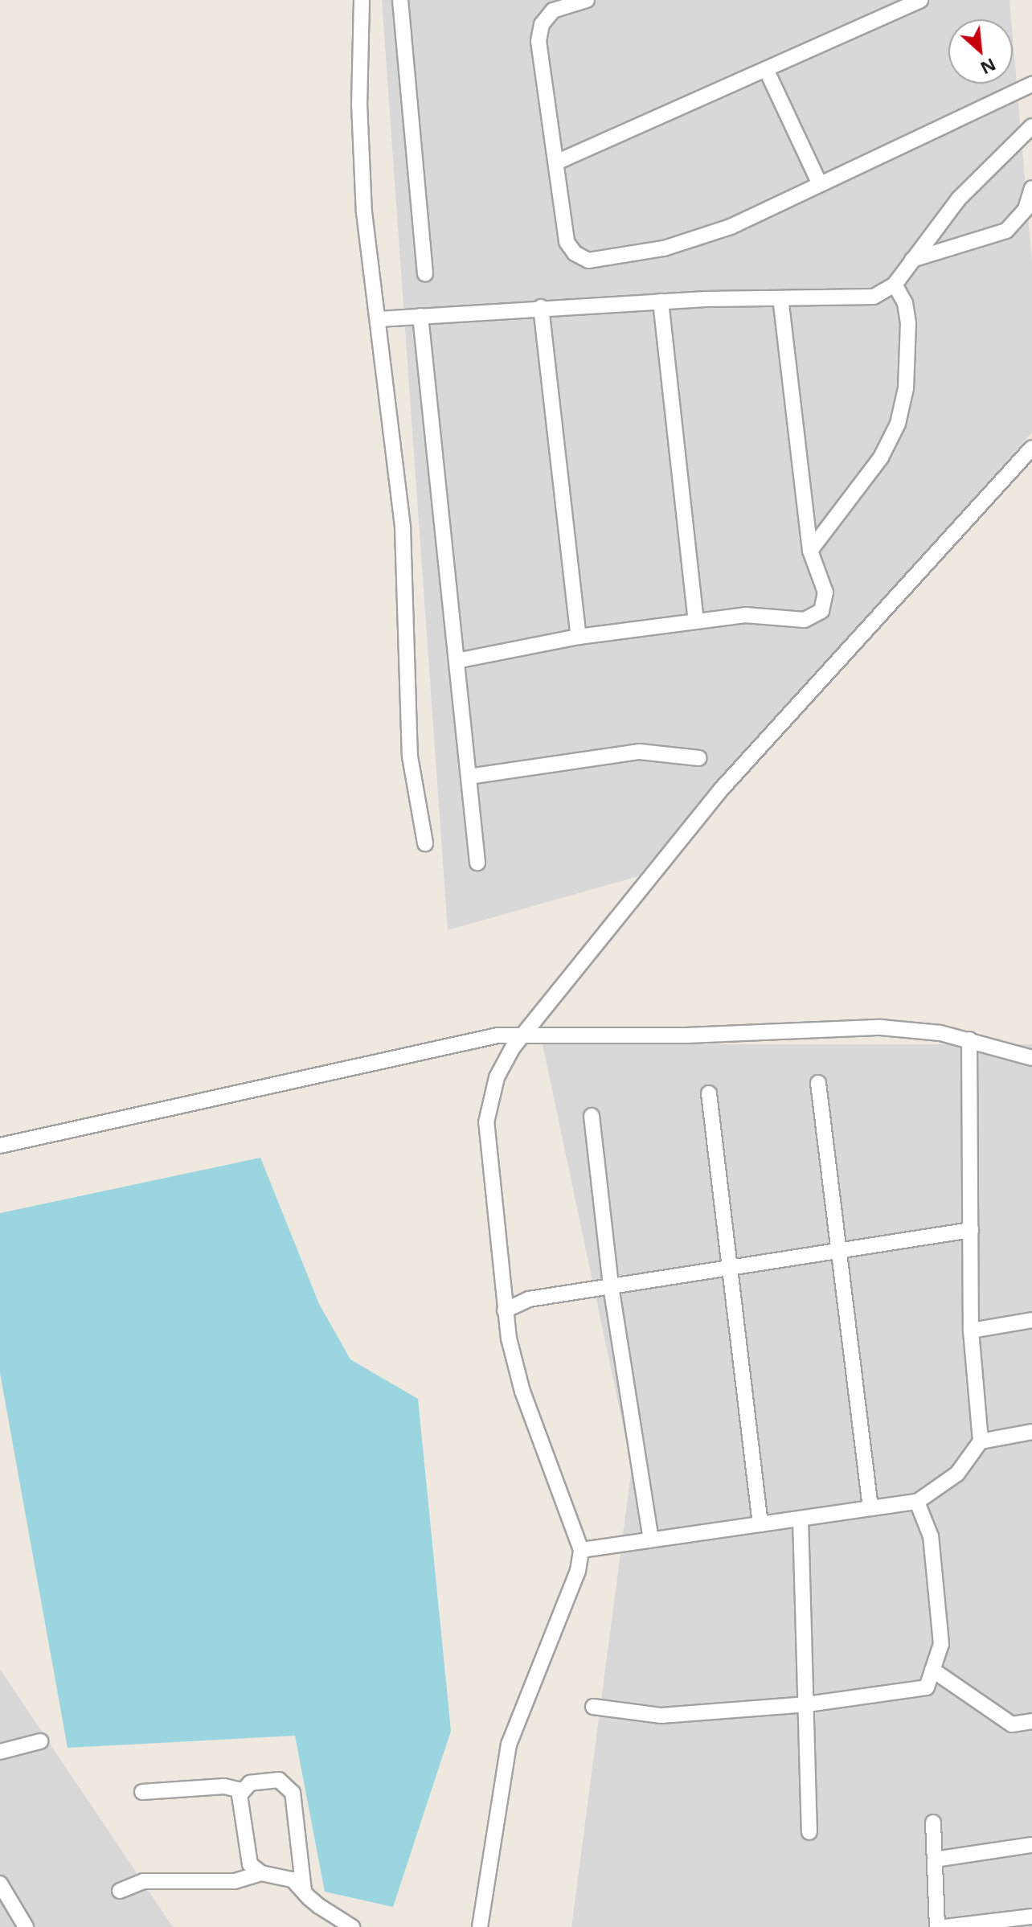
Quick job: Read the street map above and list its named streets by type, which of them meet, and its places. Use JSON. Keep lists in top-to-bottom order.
{
  "north": "bottom right"
}
